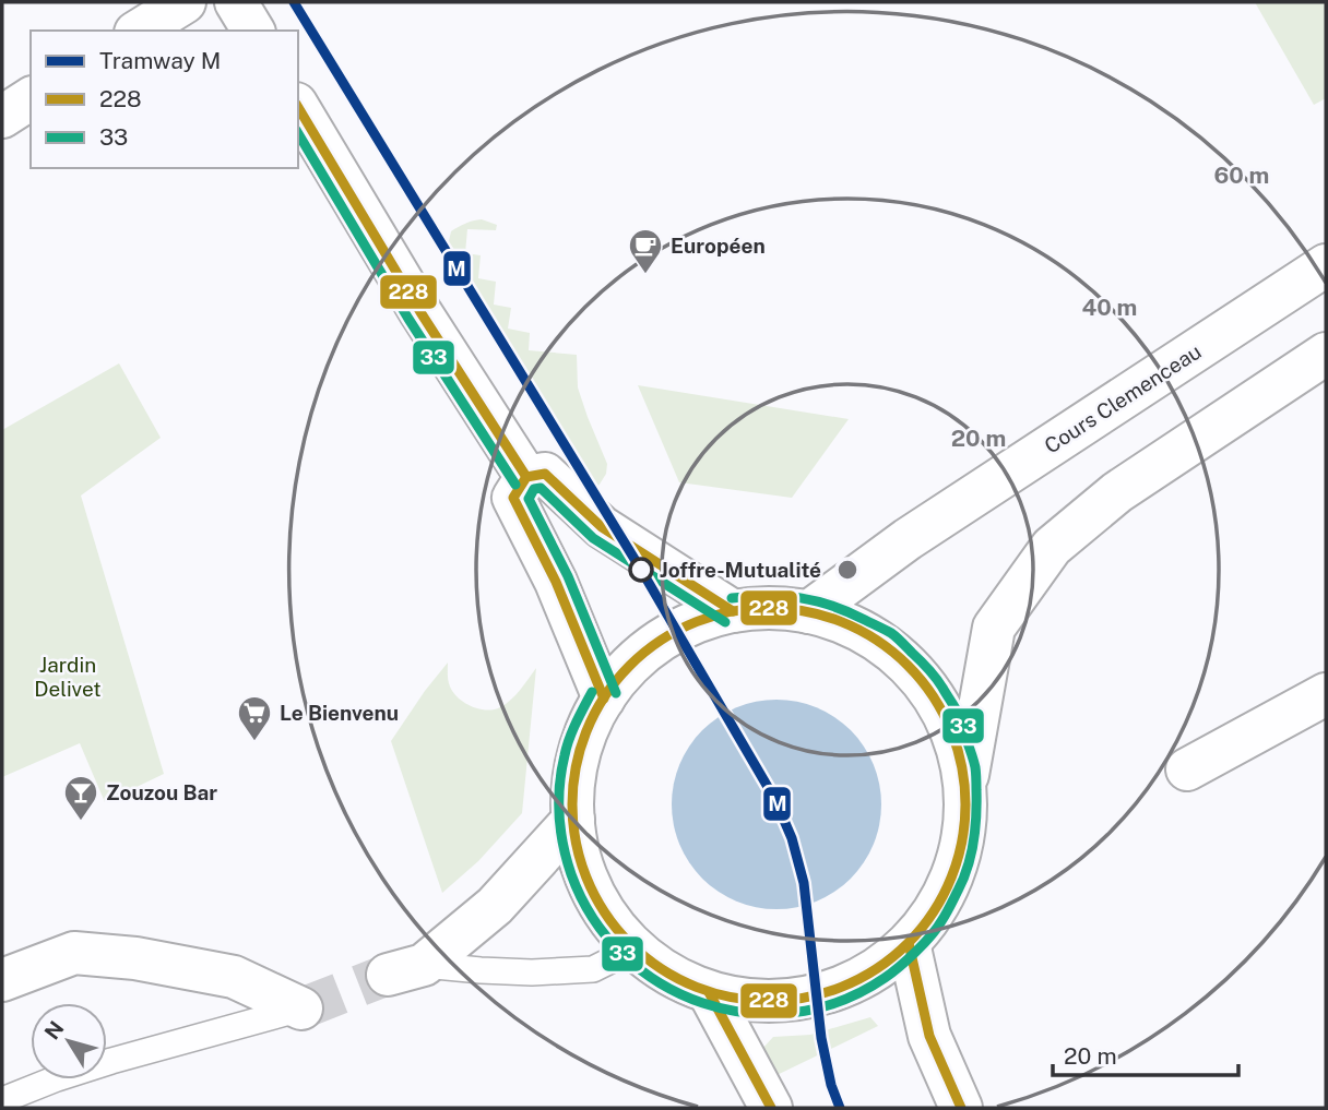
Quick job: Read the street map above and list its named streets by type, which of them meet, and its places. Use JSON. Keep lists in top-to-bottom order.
{
  "streets": {
    "street": ["Cours Clemenceau"]
  },
  "parks": ["Jardin Delivet"],
  "places": {
    "cafe": ["Européen"],
    "other": ["Joffre-Mutualité"],
    "supermarket": ["Le Bienvenu"],
    "bar": ["Zouzou Bar"]
  },
  "lines": ["tram line M", "transit line 228", "transit line 33"],
  "legend": ["Tramway M", "228", "33"],
  "scale_bar": "20 m",
  "north": "top left",
  "rings": ["60 m", "40 m", "20 m"]
}
